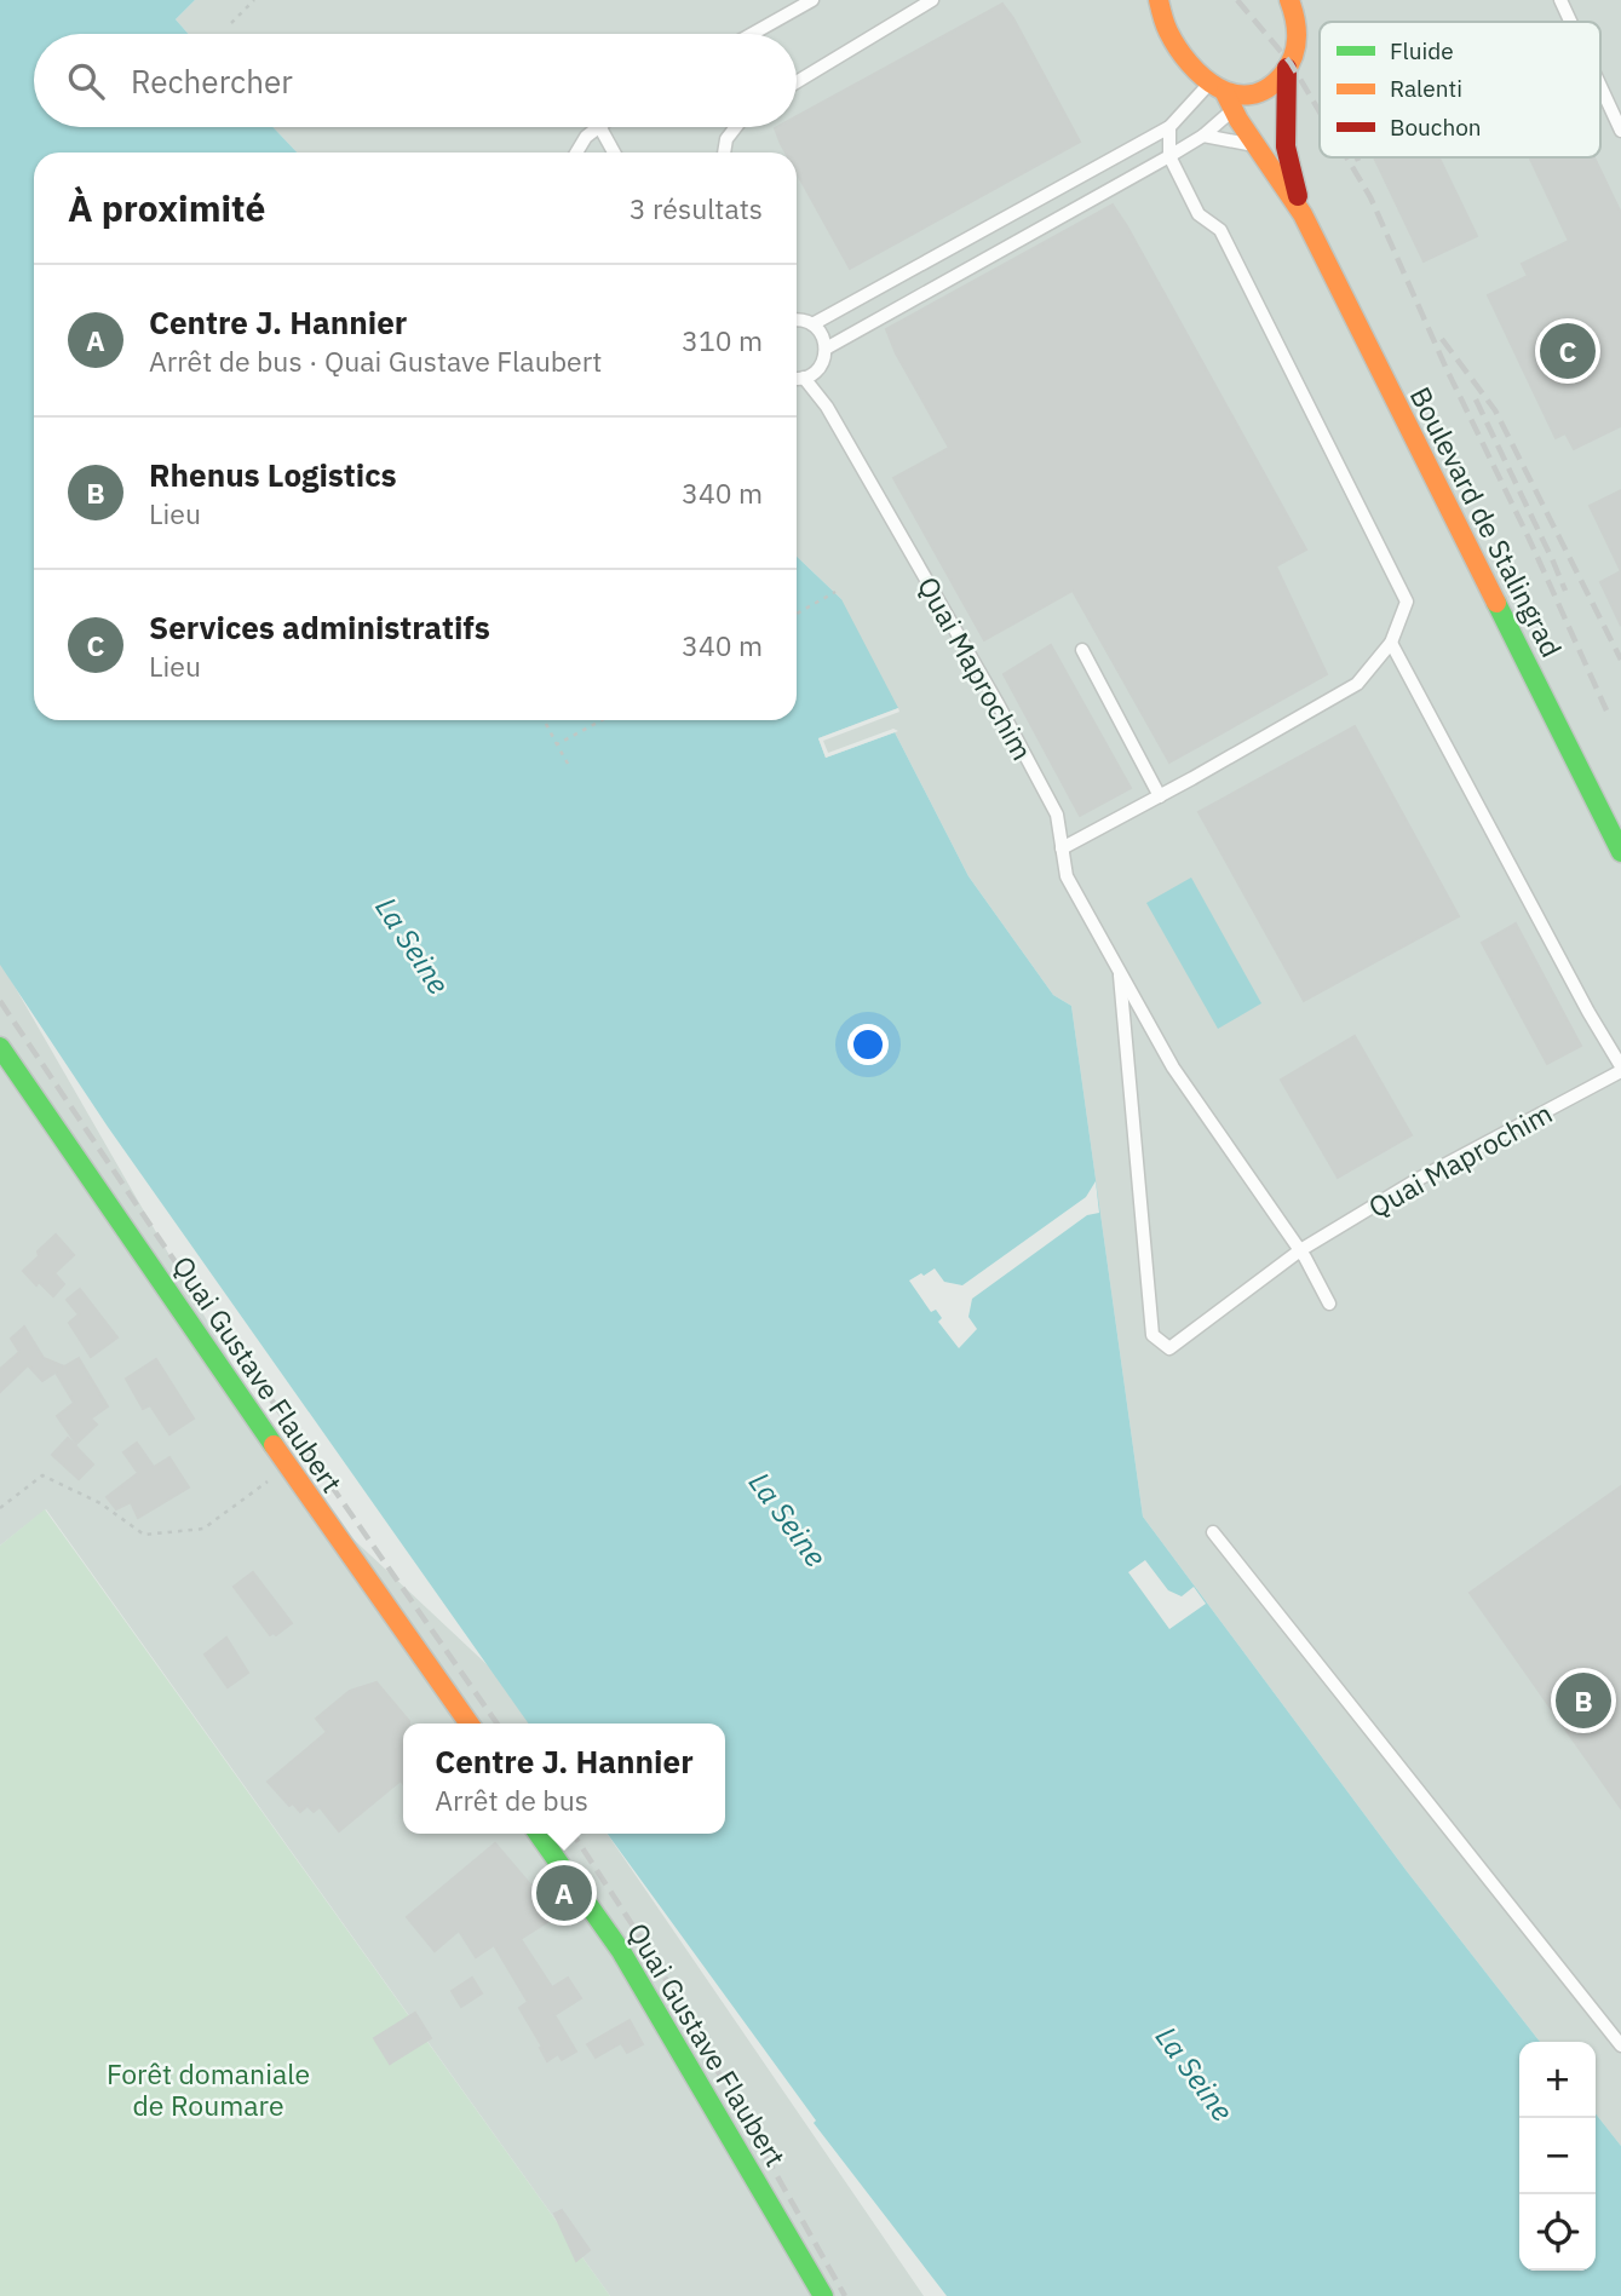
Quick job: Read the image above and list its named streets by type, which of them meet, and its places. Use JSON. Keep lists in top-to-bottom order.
{
  "streets": {
    "main road": ["Boulevard de Stalingrad", "Quai Gustave Flaubert"],
    "lane": ["Quai Maprochim"]
  },
  "water": ["La Seine"],
  "parks": ["Forêt domaniale de Roumare"],
  "legend": ["Fluide", "Ralenti", "Bouchon"],
  "page": {
    "search": "Rechercher",
    "heading": ["À proximité", "3 résultats"],
    "list": [
      {
        "mark": "A",
        "name": "Centre J. Hannier",
        "note": "Arrêt de bus · Quai Gustave Flaubert",
        "value": "310 m"
      },
      {
        "mark": "B",
        "name": "Rhenus Logistics",
        "note": "Lieu",
        "value": "340 m"
      },
      {
        "mark": "C",
        "name": "Services administratifs",
        "note": "Lieu",
        "value": "340 m"
      }
    ],
    "pins": ["C", "B", "A"],
    "popup": ["Centre J. Hannier", "Arrêt de bus"],
    "map_buttons": ["+", "−"]
  }
}
